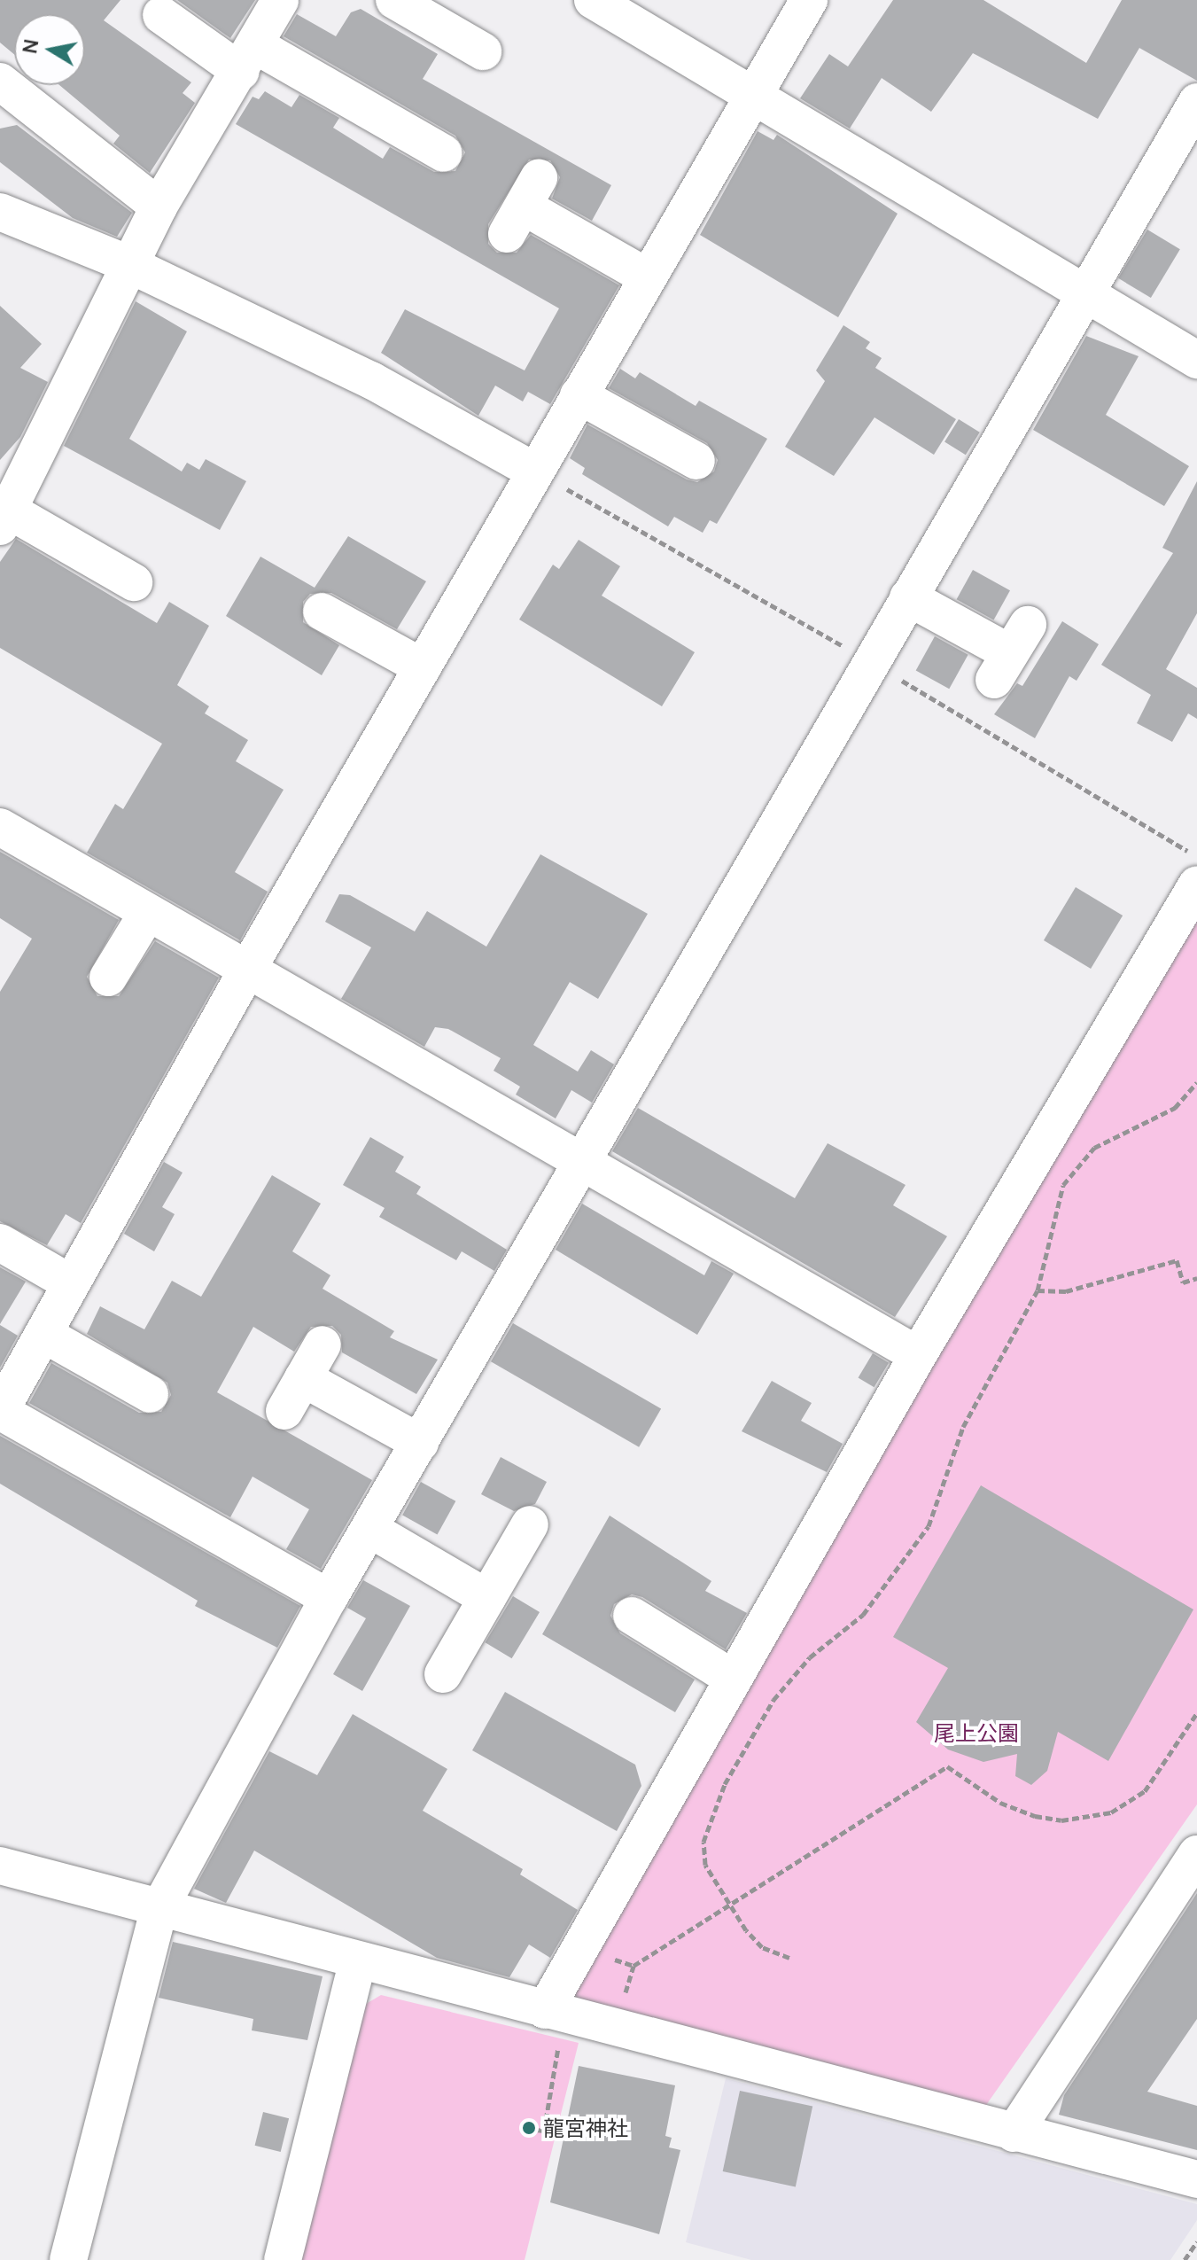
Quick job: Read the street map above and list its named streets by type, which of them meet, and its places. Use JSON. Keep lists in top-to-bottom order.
{
  "parks": ["尾上公園"],
  "places": ["龍宮神社"],
  "north": "left"
}
